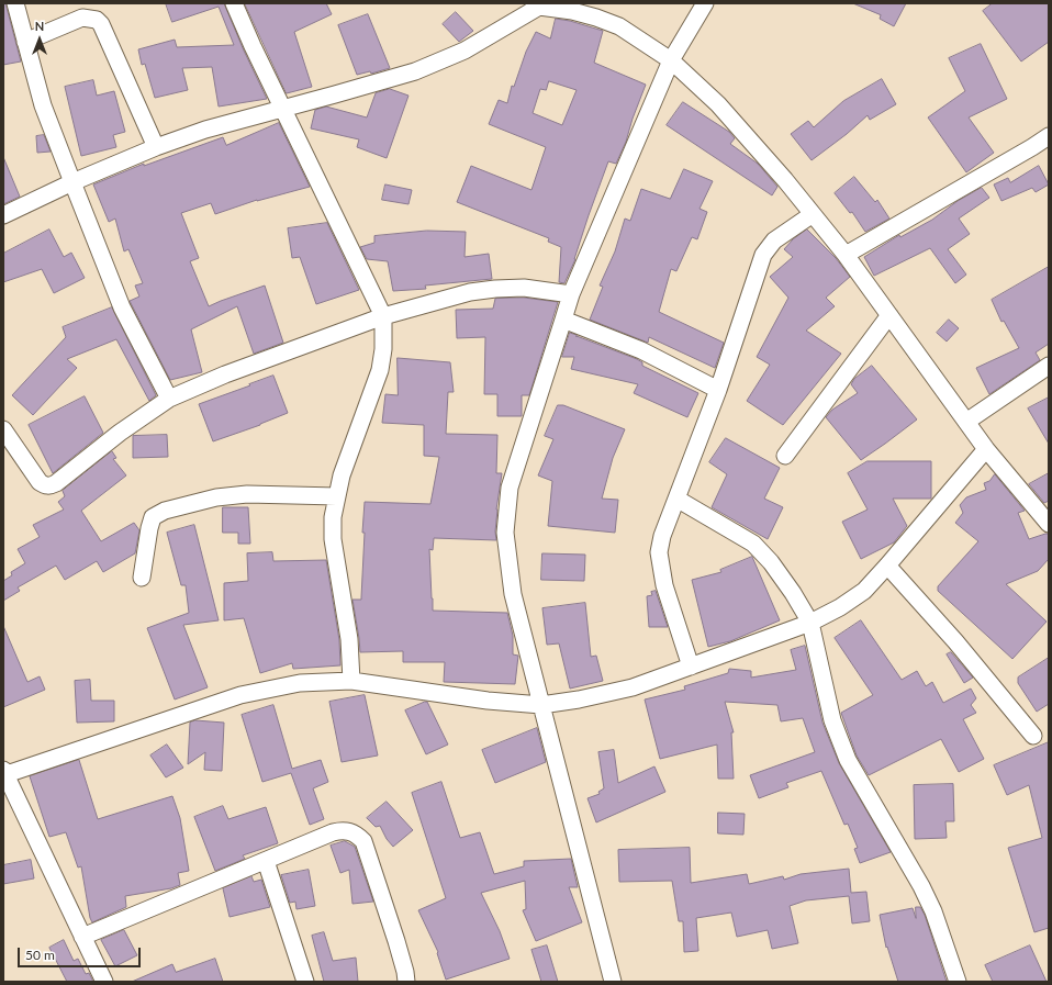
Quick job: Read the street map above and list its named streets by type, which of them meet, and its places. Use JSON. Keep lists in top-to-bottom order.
{
  "scale_bar": "50 m",
  "north": "top"
}
